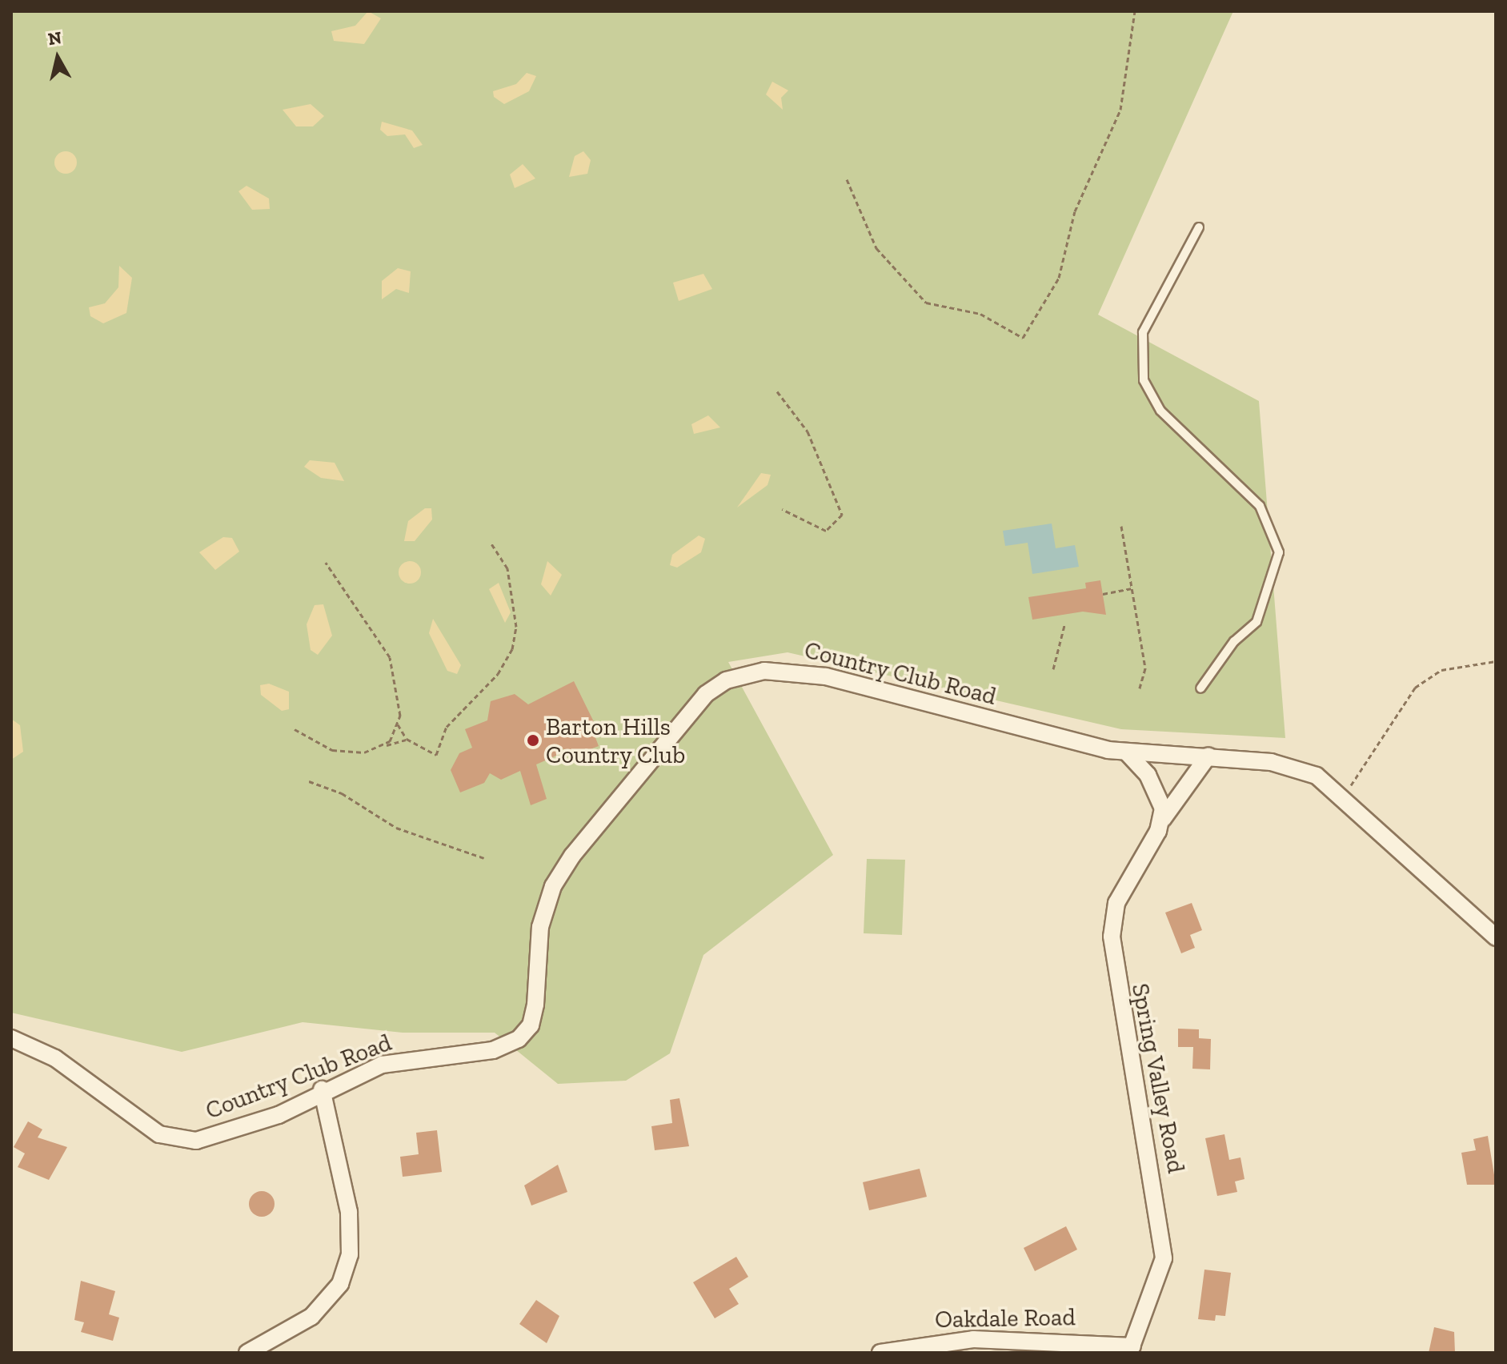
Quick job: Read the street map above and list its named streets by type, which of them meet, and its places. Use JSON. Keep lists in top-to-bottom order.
{
  "streets": {
    "street": ["Country Club Road", "Spring Valley Road", "Oakdale Road"]
  },
  "crossings": [
    ["Country Club Road", "Spring Valley Road"],
    ["Spring Valley Road", "Oakdale Road"]
  ],
  "places": ["Barton Hills Country Club"],
  "north": "top"
}
